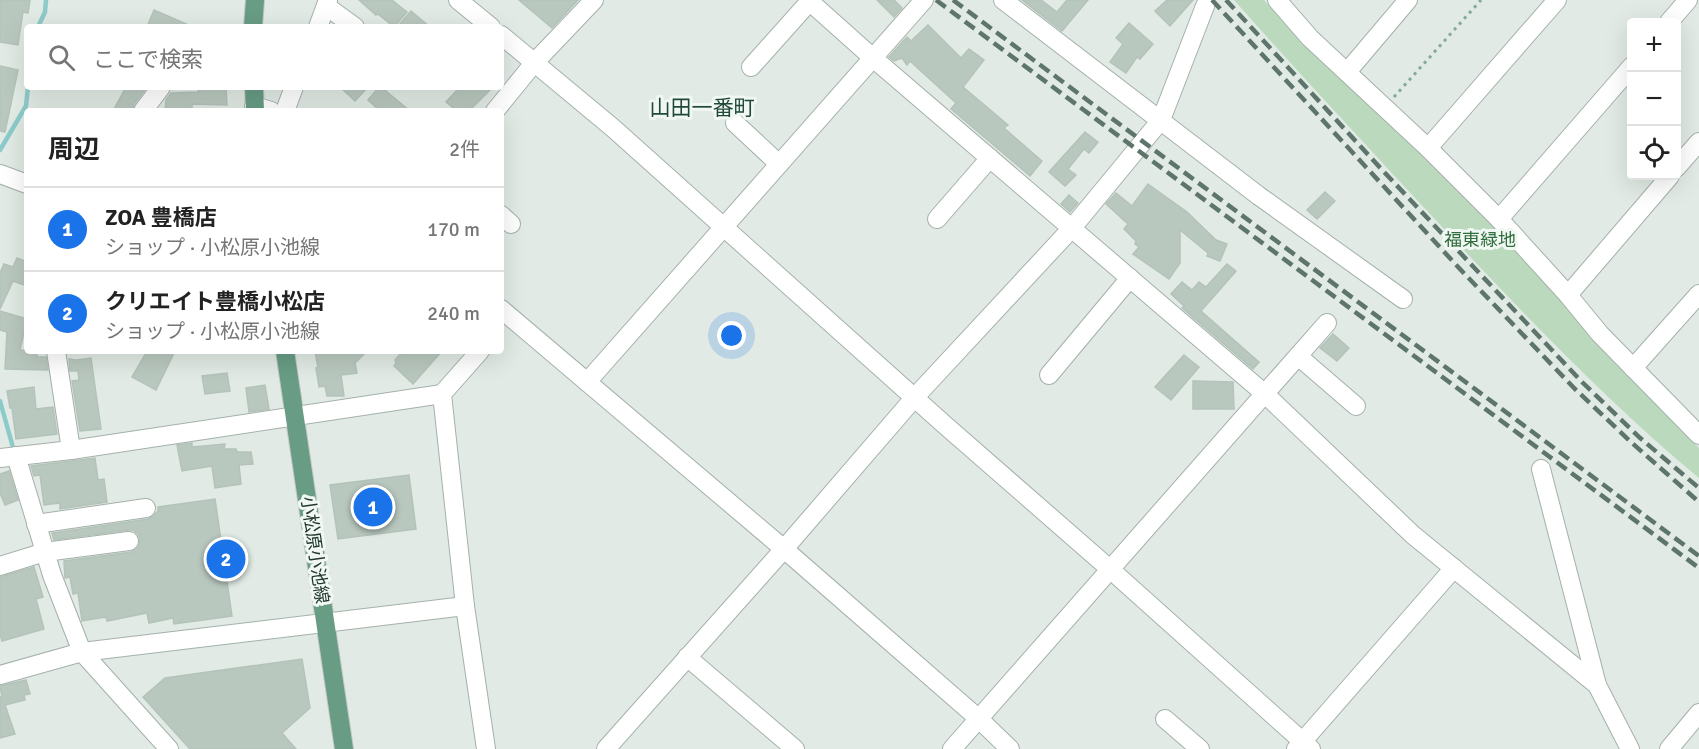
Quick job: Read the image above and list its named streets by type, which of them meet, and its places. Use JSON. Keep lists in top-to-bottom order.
{
  "streets": {
    "main road": ["小松原小池線"]
  },
  "districts": ["山田一番町"],
  "parks": ["福東緑地"],
  "page": {
    "map_buttons": ["+", "−"],
    "search": "ここで検索",
    "heading": ["周辺", "2件"],
    "list": [
      {
        "mark": "1",
        "name": "ZOA 豊橋店",
        "note": "ショップ · 小松原小池線",
        "value": "170 m"
      },
      {
        "mark": "2",
        "name": "クリエイト豊橋小松店",
        "note": "ショップ · 小松原小池線",
        "value": "240 m"
      }
    ],
    "pins": ["1", "2"]
  }
}
